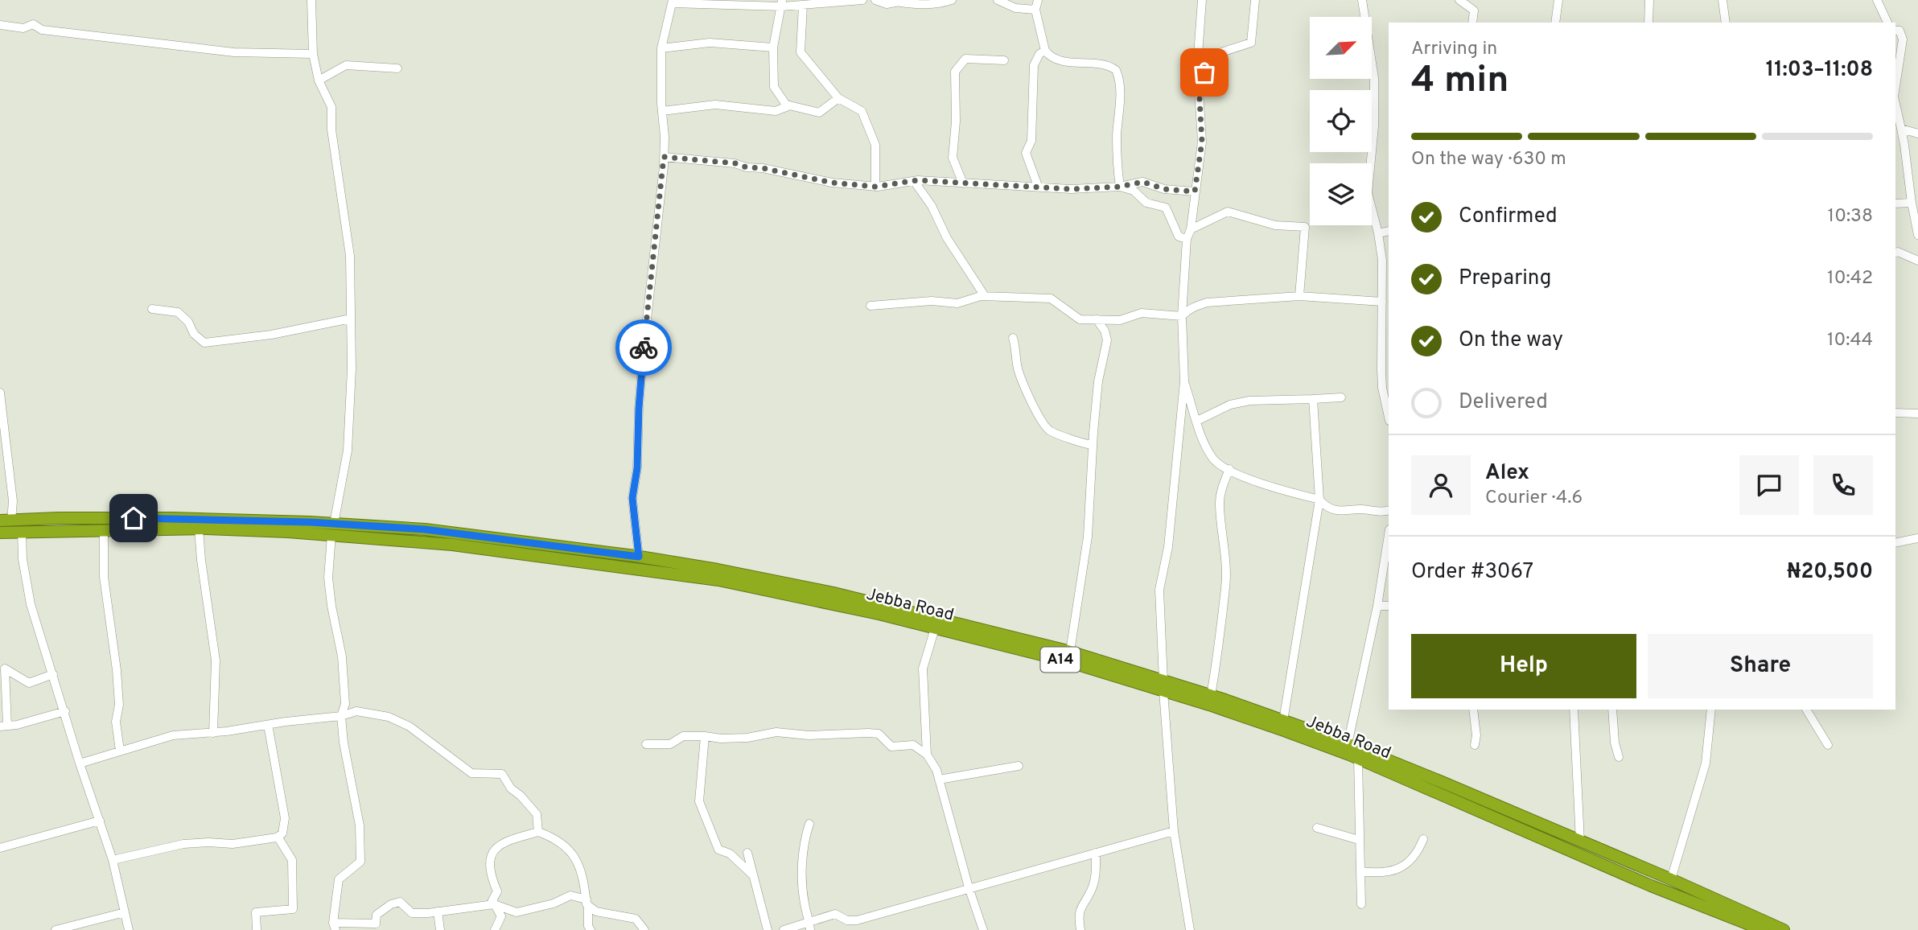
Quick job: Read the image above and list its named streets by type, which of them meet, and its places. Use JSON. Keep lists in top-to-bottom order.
{
  "streets": {
    "highway": ["Jebba Road", "A14"]
  },
  "north": "top right",
  "page": {
    "heading": ["4 min", "Arriving in", "11:03–11:08"],
    "panel": [
      "Alex",
      "Courier · 4.6",
      "Order #3067",
      "₦20,500"
    ],
    "bar": "On the way · 630 m",
    "list": [
      ["Confirmed", "10:38"],
      ["Preparing", "10:42"],
      ["On the way", "10:44"],
      "Delivered"
    ],
    "buttons": ["Help", "Share"]
  }
}
